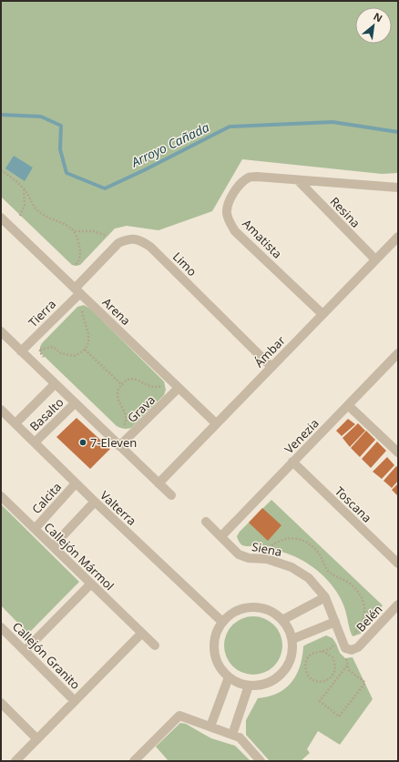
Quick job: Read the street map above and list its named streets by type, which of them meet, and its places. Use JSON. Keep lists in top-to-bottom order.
{
  "streets": {
    "street": [
      "Resina",
      "Amatista",
      "Limo",
      "Arena",
      "Tierra",
      "Ámbar",
      "Grava",
      "Basalto",
      "Venezia",
      "Calcita",
      "Toscana",
      "Valterra",
      "Siena",
      "Callejón Mármol",
      "Belén",
      "Callejón Granito"
    ]
  },
  "crossings": [
    ["Resina", "Amatista"],
    ["Resina", "Ámbar"],
    ["Amatista", "Ámbar"],
    ["Limo", "Arena"],
    ["Limo", "Tierra"],
    ["Limo", "Ámbar"],
    ["Arena", "Tierra"],
    ["Arena", "Ámbar"],
    ["Arena", "Grava"],
    ["Basalto", "Valterra"],
    ["Venezia", "Toscana"],
    ["Venezia", "Siena"],
    ["Calcita", "Valterra"],
    ["Calcita", "Callejón Mármol"],
    ["Siena", "Belén"]
  ],
  "water": ["Arroyo Cañada"],
  "places": ["7-Eleven"],
  "north": "top right"
}
